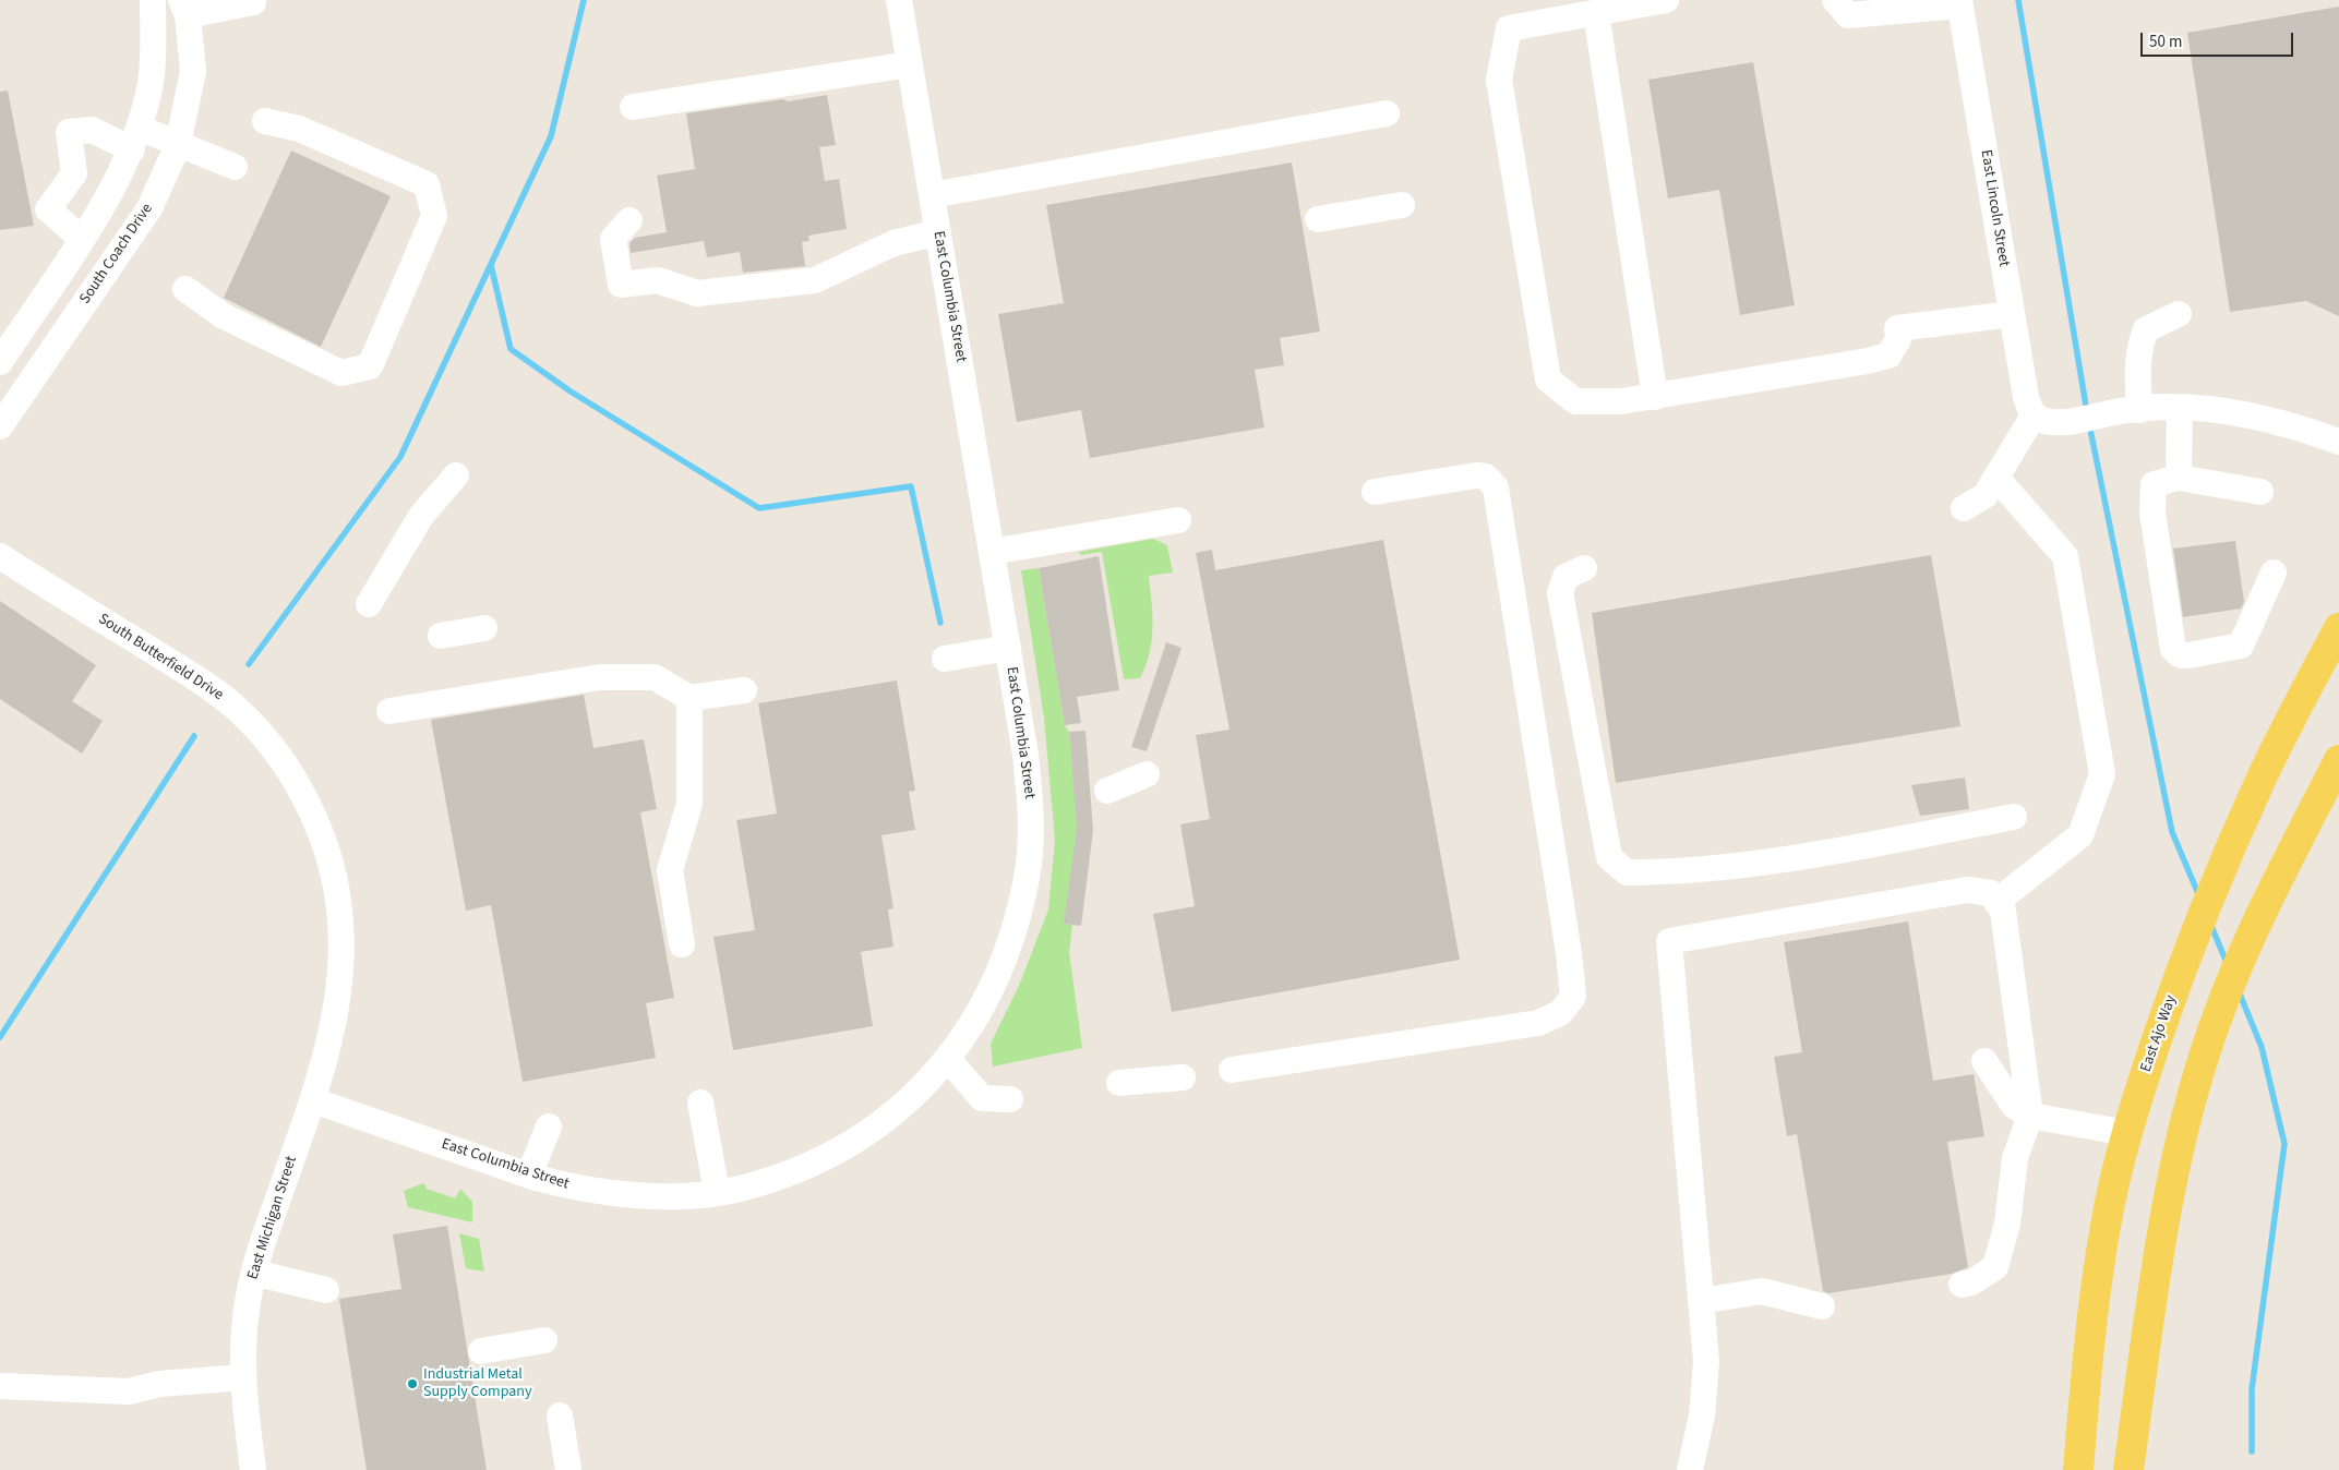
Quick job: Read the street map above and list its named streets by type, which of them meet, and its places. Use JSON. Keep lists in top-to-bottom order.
{
  "streets": {
    "main road": ["East Ajo Way"],
    "street": [
      "East Lincoln Street",
      "South Coach Drive",
      "East Columbia Street",
      "South Butterfield Drive",
      "East Michigan Street"
    ]
  },
  "crossings": [
    ["East Columbia Street", "South Butterfield Drive"],
    ["East Columbia Street", "East Michigan Street"],
    ["South Butterfield Drive", "East Michigan Street"]
  ],
  "places": ["Industrial Metal Supply Company"],
  "scale_bar": "50 m"
}
